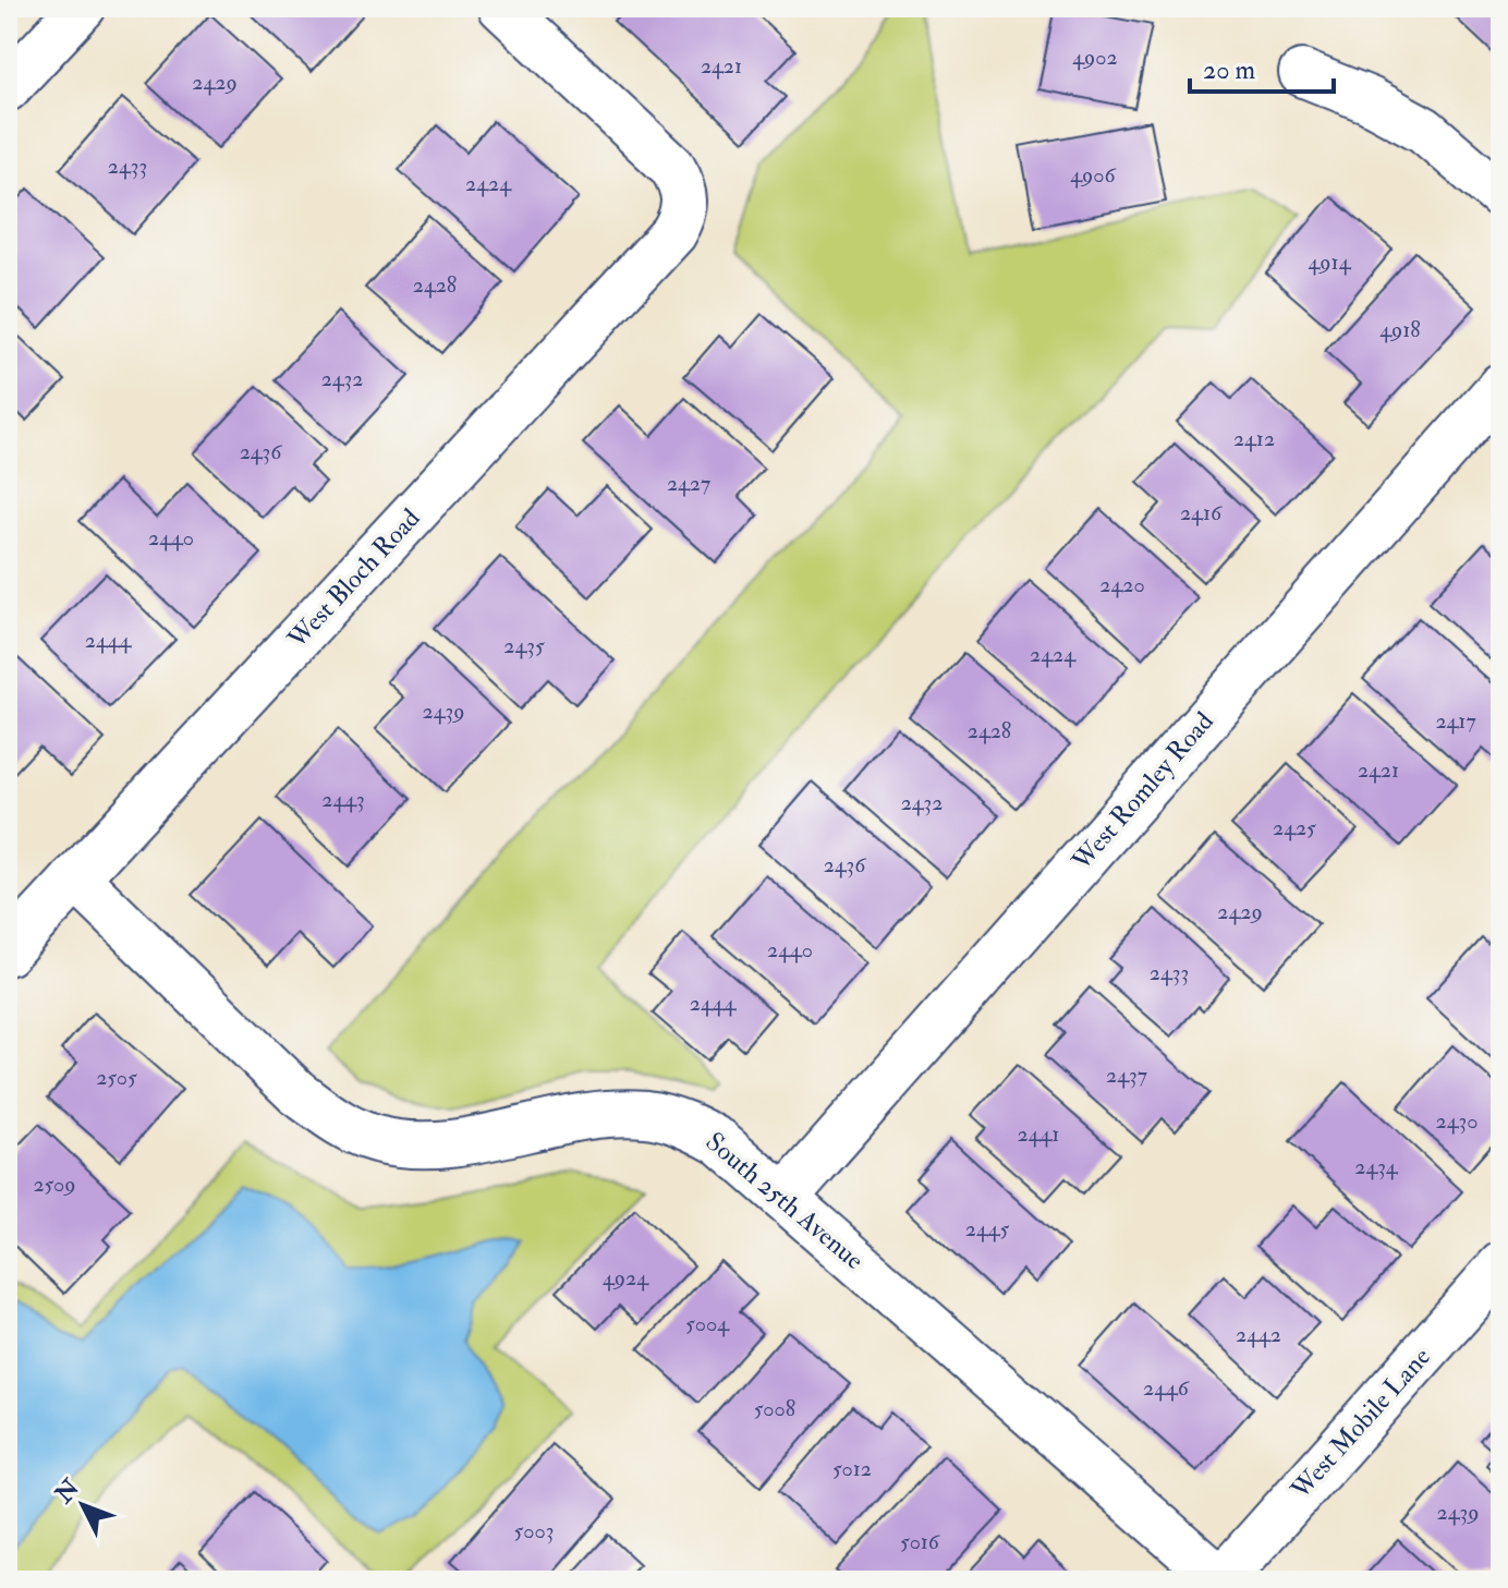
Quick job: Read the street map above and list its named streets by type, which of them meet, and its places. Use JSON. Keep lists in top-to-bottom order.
{
  "streets": {
    "street": [
      "West Bloch Road",
      "West Romley Road",
      "South 25th Avenue",
      "West Mobile Lane"
    ]
  },
  "crossings": [
    ["West Bloch Road", "South 25th Avenue"],
    ["West Romley Road", "South 25th Avenue"],
    ["South 25th Avenue", "West Mobile Lane"]
  ],
  "house_numbers": [
    "4902",
    "2421",
    "2429",
    "2433",
    "4906",
    "2424",
    "4914",
    "2428",
    "4918",
    "2432",
    "2412",
    "2436",
    "2427",
    "2416",
    "2440",
    "2420",
    "2444",
    "2435",
    "2424",
    "2439",
    "2417",
    "2428",
    "2421",
    "2443",
    "2432",
    "2425",
    "2436",
    "2429",
    "2440",
    "2433",
    "2444",
    "2437",
    "2505",
    "2430",
    "2441",
    "2434",
    "2509",
    "2445",
    "4924",
    "5004",
    "2442",
    "2446",
    "5008",
    "5012",
    "2439",
    "5003",
    "5016"
  ],
  "scale_bar": "20 m",
  "north": "top left"
}
